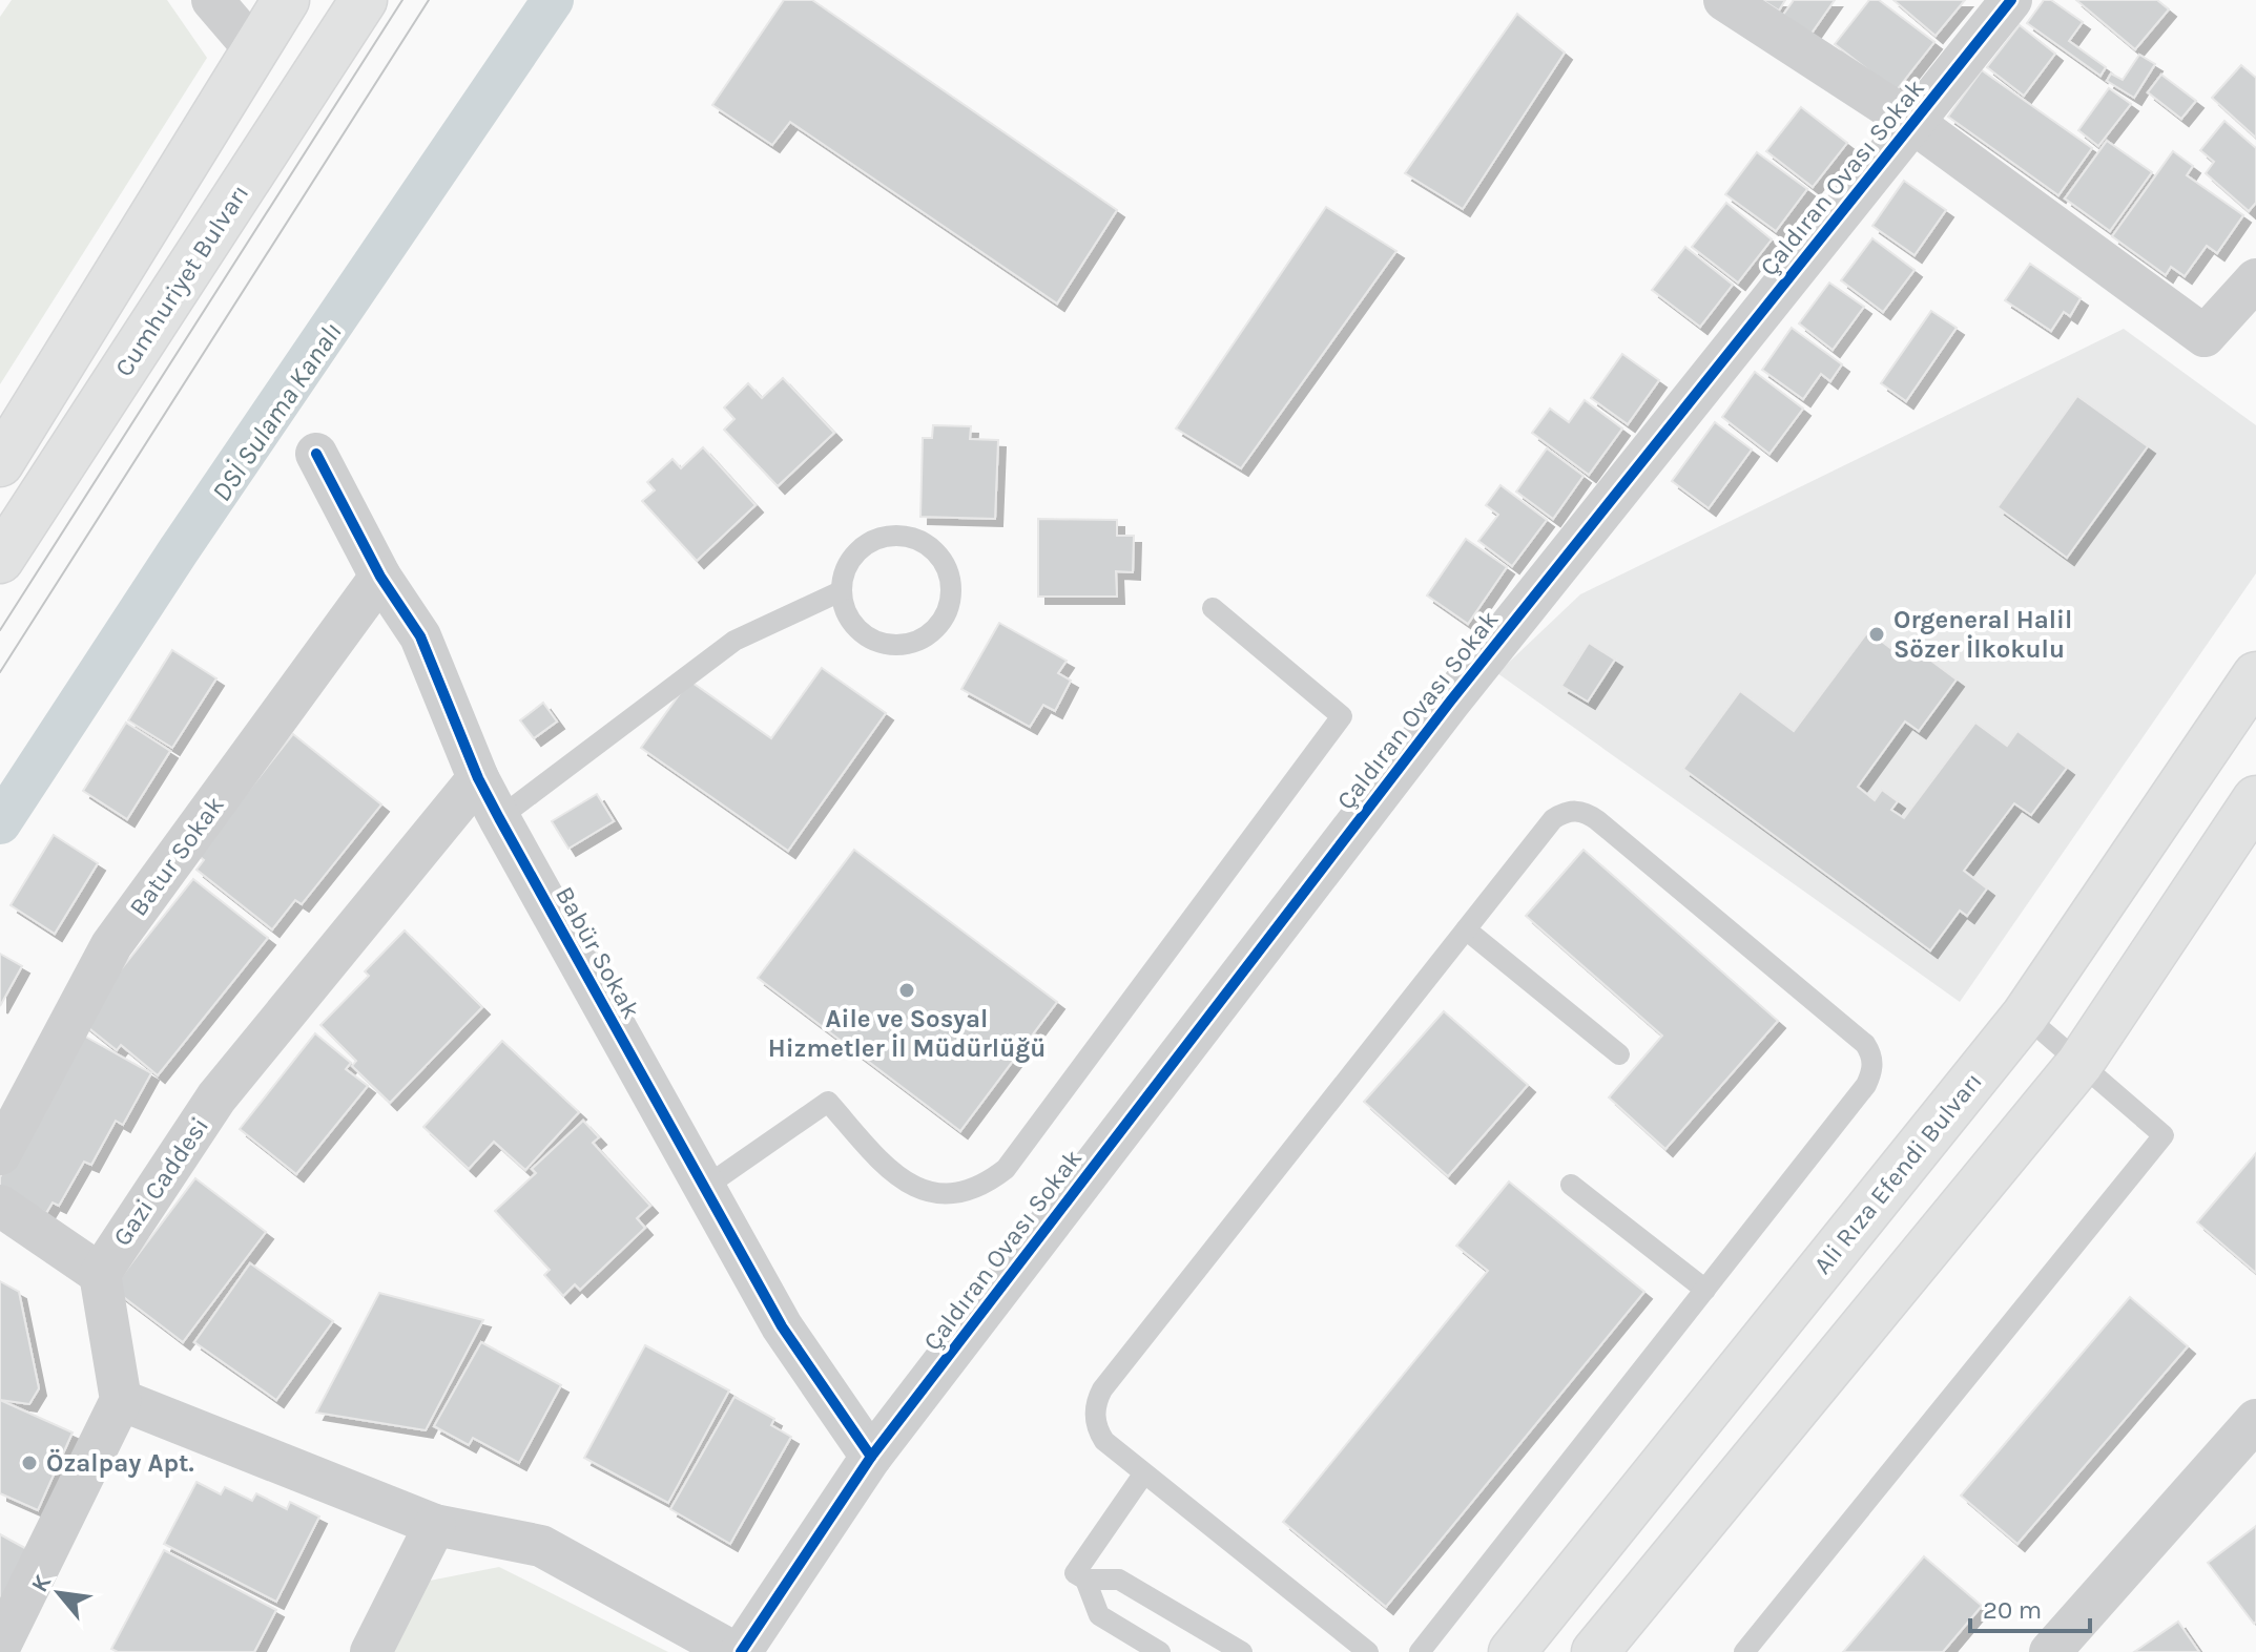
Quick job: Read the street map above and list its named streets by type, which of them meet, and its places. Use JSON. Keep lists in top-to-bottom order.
{
  "streets": {
    "main road": ["Cumhuriyet Bulvarı", "Ali Rıza Efendi Bulvarı"],
    "street": [
      "Çaldıran Ovası Sokak",
      "Batur Sokak",
      "Babür Sokak",
      "Gazi Caddesi"
    ]
  },
  "crossings": [
    ["Çaldıran Ovası Sokak", "Babür Sokak"],
    ["Batur Sokak", "Babür Sokak"],
    ["Babür Sokak", "Gazi Caddesi"]
  ],
  "water": ["DSİ Sulama Kanalı"],
  "places": ["Orgeneral Halil Sözer İlkokulu", "Aile ve Sosyal Hizmetler İl Müdürlüğü", "Özalpay Apt."],
  "scale_bar": "20 m",
  "north": "top left"
}
